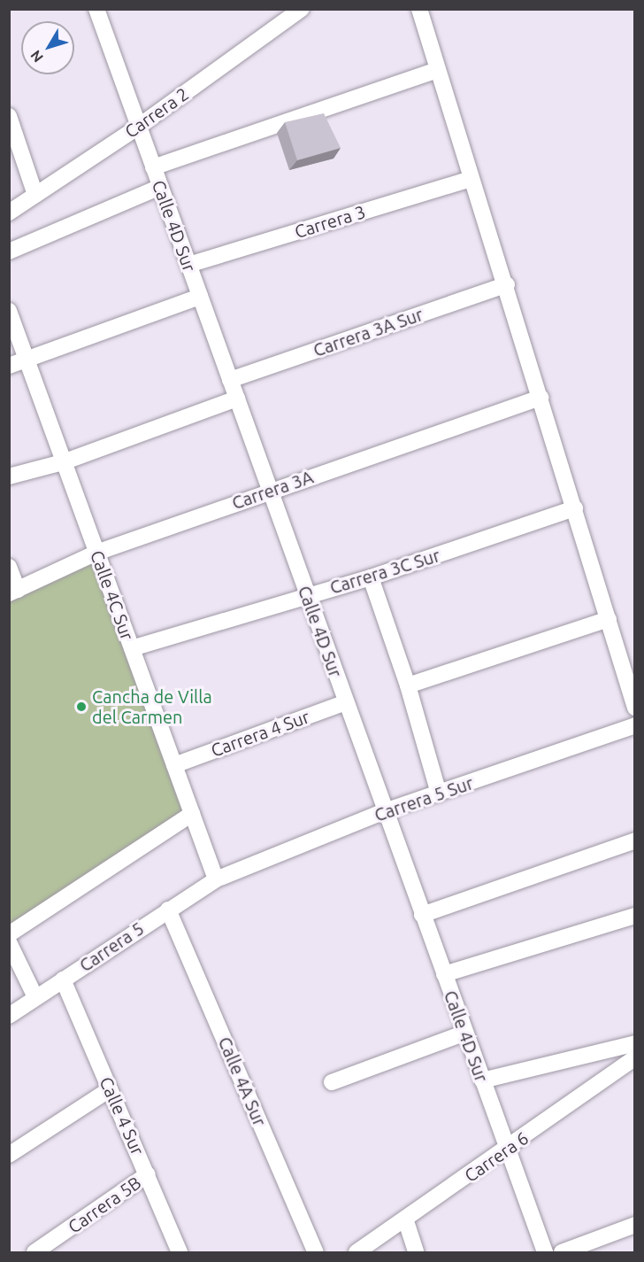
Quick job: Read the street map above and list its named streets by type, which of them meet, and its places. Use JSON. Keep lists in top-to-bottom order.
{
  "streets": {
    "street": [
      "Carrera 2",
      "Carrera 3",
      "Calle 4D Sur",
      "Carrera 3A Sur",
      "Carrera 3A",
      "Carrera 3C Sur",
      "Calle 4C Sur",
      "Carrera 4 Sur",
      "Carrera 5 Sur",
      "Carrera 5",
      "Calle 4A Sur",
      "Calle 4 Sur",
      "Carrera 6",
      "Carrera 5B"
    ]
  },
  "crossings": [
    ["Carrera 2", "Calle 4D Sur"],
    ["Carrera 3", "Calle 4D Sur"],
    ["Calle 4D Sur", "Carrera 3A Sur"],
    ["Calle 4D Sur", "Carrera 3A"],
    ["Calle 4D Sur", "Carrera 3C Sur"],
    ["Calle 4D Sur", "Carrera 4 Sur"],
    ["Calle 4D Sur", "Carrera 5 Sur"],
    ["Calle 4D Sur", "Carrera 6"],
    ["Carrera 3A", "Calle 4C Sur"],
    ["Carrera 3C Sur", "Calle 4C Sur"],
    ["Calle 4C Sur", "Carrera 4 Sur"],
    ["Calle 4C Sur", "Carrera 5 Sur"],
    ["Calle 4C Sur", "Carrera 5"],
    ["Carrera 5 Sur", "Carrera 5"],
    ["Carrera 5", "Calle 4A Sur"],
    ["Carrera 5", "Calle 4 Sur"],
    ["Calle 4 Sur", "Carrera 5B"]
  ],
  "places": ["Cancha de Villa del Carmen"],
  "north": "bottom left"
}
